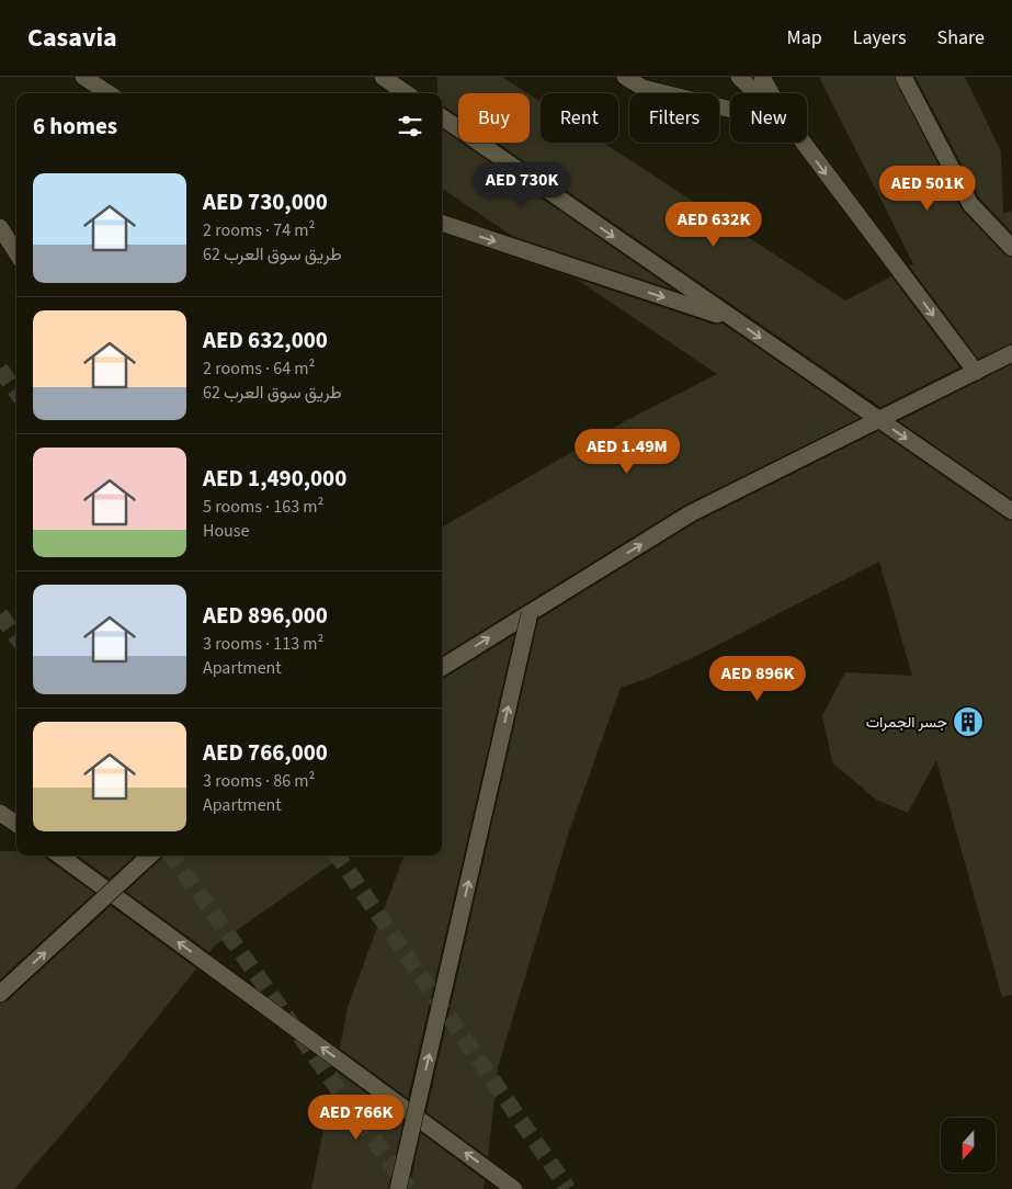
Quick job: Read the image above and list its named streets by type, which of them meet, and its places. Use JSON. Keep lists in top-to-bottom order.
{
  "places": {
    "building": ["جسر الجمرات"]
  },
  "north": "bottom",
  "page": {
    "header": "Casavia",
    "nav": ["Map", "Layers", "Share"],
    "chip": [
      "Buy",
      "Rent",
      "Filters",
      "New"
    ],
    "heading": "6 homes",
    "list": [
      {
        "name": "AED 730,000",
        "note": "2 rooms · 74 m² · طريق سوق العرب 62"
      },
      {
        "name": "AED 632,000",
        "note": "2 rooms · 64 m² · طريق سوق العرب 62"
      },
      {
        "name": "AED 1,490,000",
        "note": "5 rooms · 163 m² · House"
      },
      {
        "name": "AED 896,000",
        "note": "3 rooms · 113 m² · Apartment"
      },
      {
        "name": "AED 766,000",
        "note": "3 rooms · 86 m² · Apartment"
      }
    ],
    "price": [
      "AED 730K",
      "AED 501K",
      "AED 632K",
      "AED 1.49M",
      "AED 896K",
      "AED 766K"
    ]
  }
}
